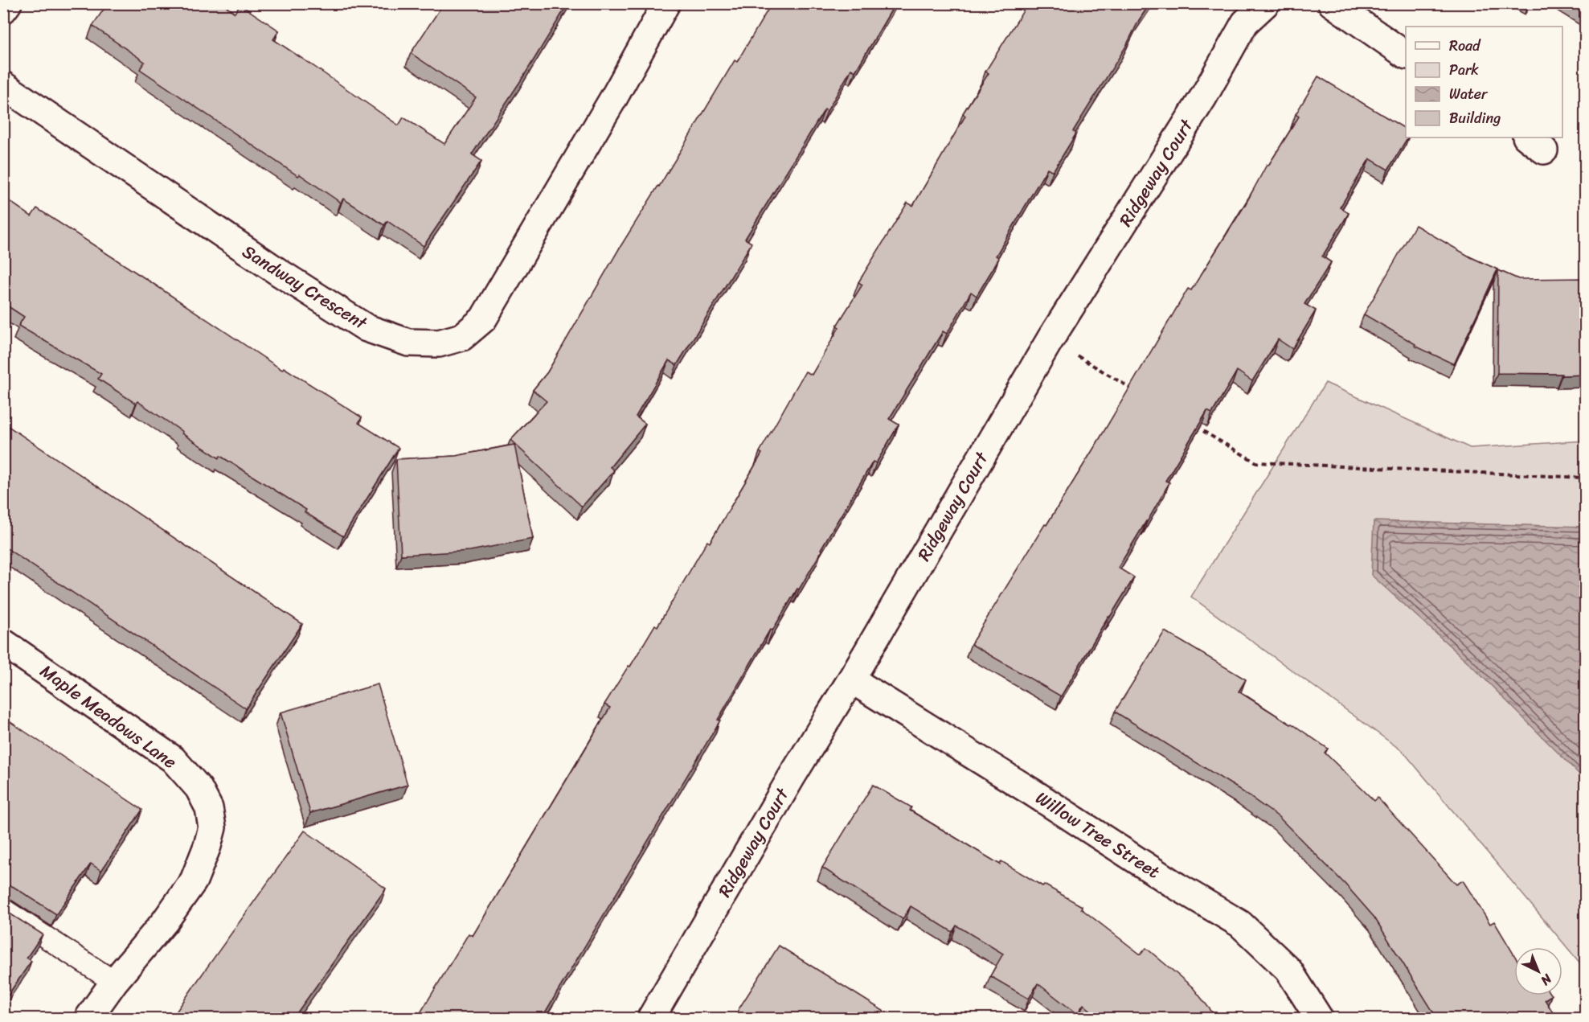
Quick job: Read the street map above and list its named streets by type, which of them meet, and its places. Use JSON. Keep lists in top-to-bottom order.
{
  "streets": {
    "street": [
      "Ridgeway Court",
      "Sandway Crescent",
      "Maple Meadows Lane",
      "Willow Tree Street"
    ]
  },
  "crossings": [
    ["Ridgeway Court", "Willow Tree Street"]
  ],
  "legend": [
    "Road",
    "Park",
    "Water",
    "Building"
  ],
  "north": "bottom right"
}
